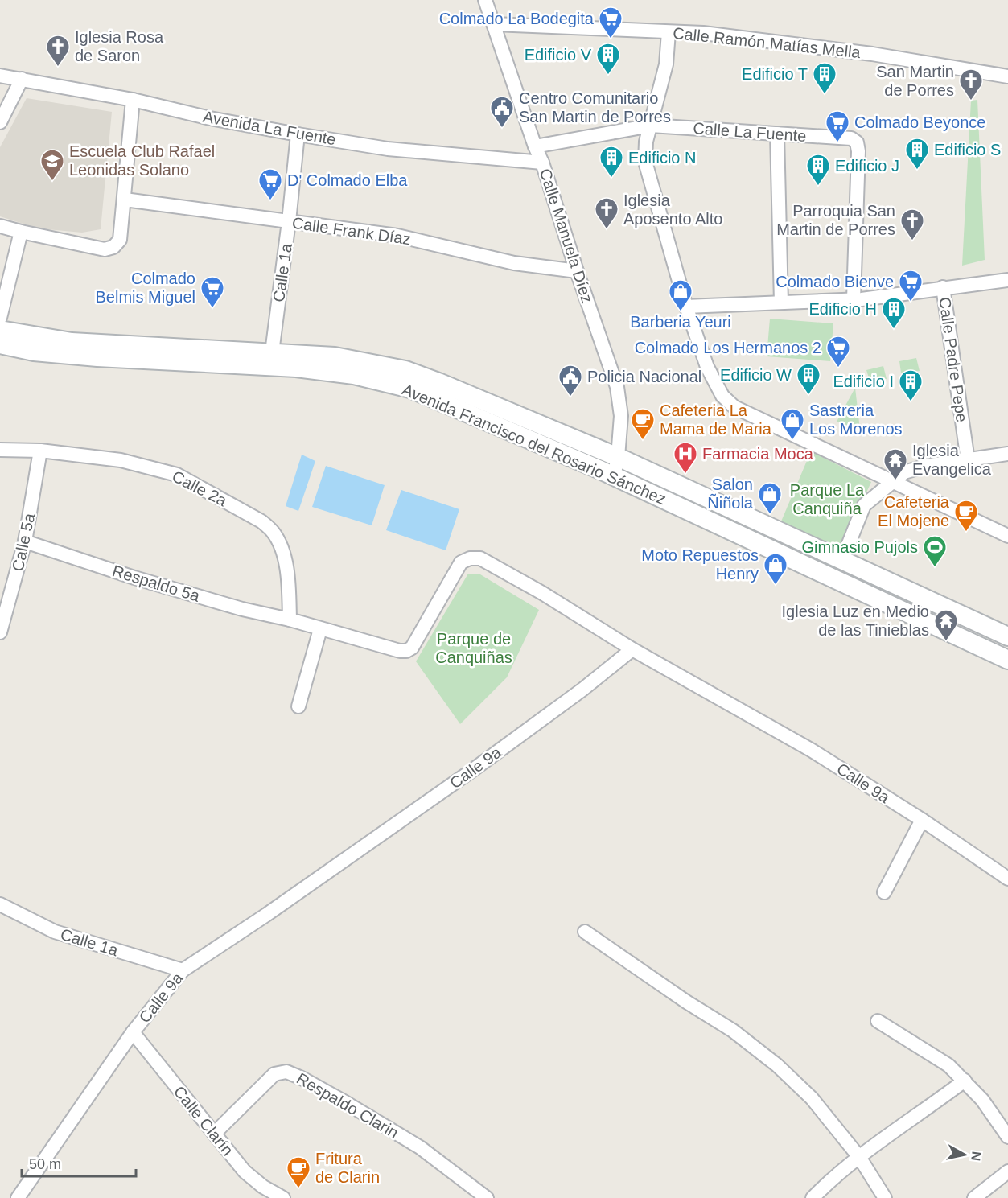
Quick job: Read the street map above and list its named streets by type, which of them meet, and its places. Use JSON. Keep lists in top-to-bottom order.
{
  "streets": {
    "main road": ["Avenida Francisco del Rosario Sánchez"],
    "street": [
      "Calle Ramón Matías Mella",
      "Avenida La Fuente",
      "Calle La Fuente",
      "Calle Frank Díaz",
      "Calle Manuela Díez",
      "Calle 1a",
      "Calle Padre Pepe",
      "Calle 2a",
      "Calle 5a",
      "Respaldo 5a",
      "Calle 9a",
      "Respaldo Clarin",
      "Calle Clarín"
    ]
  },
  "crossings": [
    ["Calle Ramón Matías Mella", "Calle Manuela Díez"],
    ["Avenida La Fuente", "Calle Manuela Díez"],
    ["Avenida La Fuente", "Calle 1a"],
    ["Calle La Fuente", "Calle Manuela Díez"],
    ["Calle Frank Díaz", "Calle Manuela Díez"],
    ["Calle Frank Díaz", "Calle 1a"],
    ["Calle Manuela Díez", "Avenida Francisco del Rosario Sánchez"],
    ["Calle 1a", "Avenida Francisco del Rosario Sánchez"],
    ["Calle 1a", "Calle 9a"],
    ["Calle 2a", "Calle 5a"],
    ["Calle 2a", "Respaldo 5a"],
    ["Calle 5a", "Respaldo 5a"],
    ["Respaldo 5a", "Calle 9a"],
    ["Calle 9a", "Calle Clarín"],
    ["Respaldo Clarin", "Calle Clarín"]
  ],
  "parks": ["Parque La Canquiña", "Parque de Canquiñas"],
  "places": {
    "supermarket": [
      "Colmado La Bodegita",
      "Colmado Beyonce",
      "D' Colmado Elba",
      "Colmado Bienve",
      "Colmado Belmis Miguel",
      "Colmado Los Hermanos 2"
    ],
    "church": [
      "Iglesia Rosa de Saron",
      "San Martin de Porres",
      "Iglesia Aposento Alto",
      "Parroquia San Martin de Porres"
    ],
    "building": [
      "Edificio V",
      "Edificio T",
      "Edificio S",
      "Edificio N",
      "Edificio J",
      "Edificio H",
      "Edificio W",
      "Edificio I"
    ],
    "public building": ["Centro Comunitario San Martin de Porres", "Policia Nacional"],
    "school or university": ["Escuela Club Rafael Leonidas Solano"],
    "shop": [
      "Barberia Yeuri",
      "Sastreria Los Morenos",
      "Salon Ñiñola",
      "Moto Repuestos Henry"
    ],
    "cafe": ["Cafeteria La Mama de Maria", "Cafeteria El Mojene", "Fritura de Clarin"],
    "hospital": ["Farmacia Moca"],
    "temple": ["Iglesia Evangelica", "Iglesia Luz en Medio de las Tinieblas"],
    "sports": ["Gimnasio Pujols"]
  },
  "scale_bar": "50 m",
  "north": "right"
}
